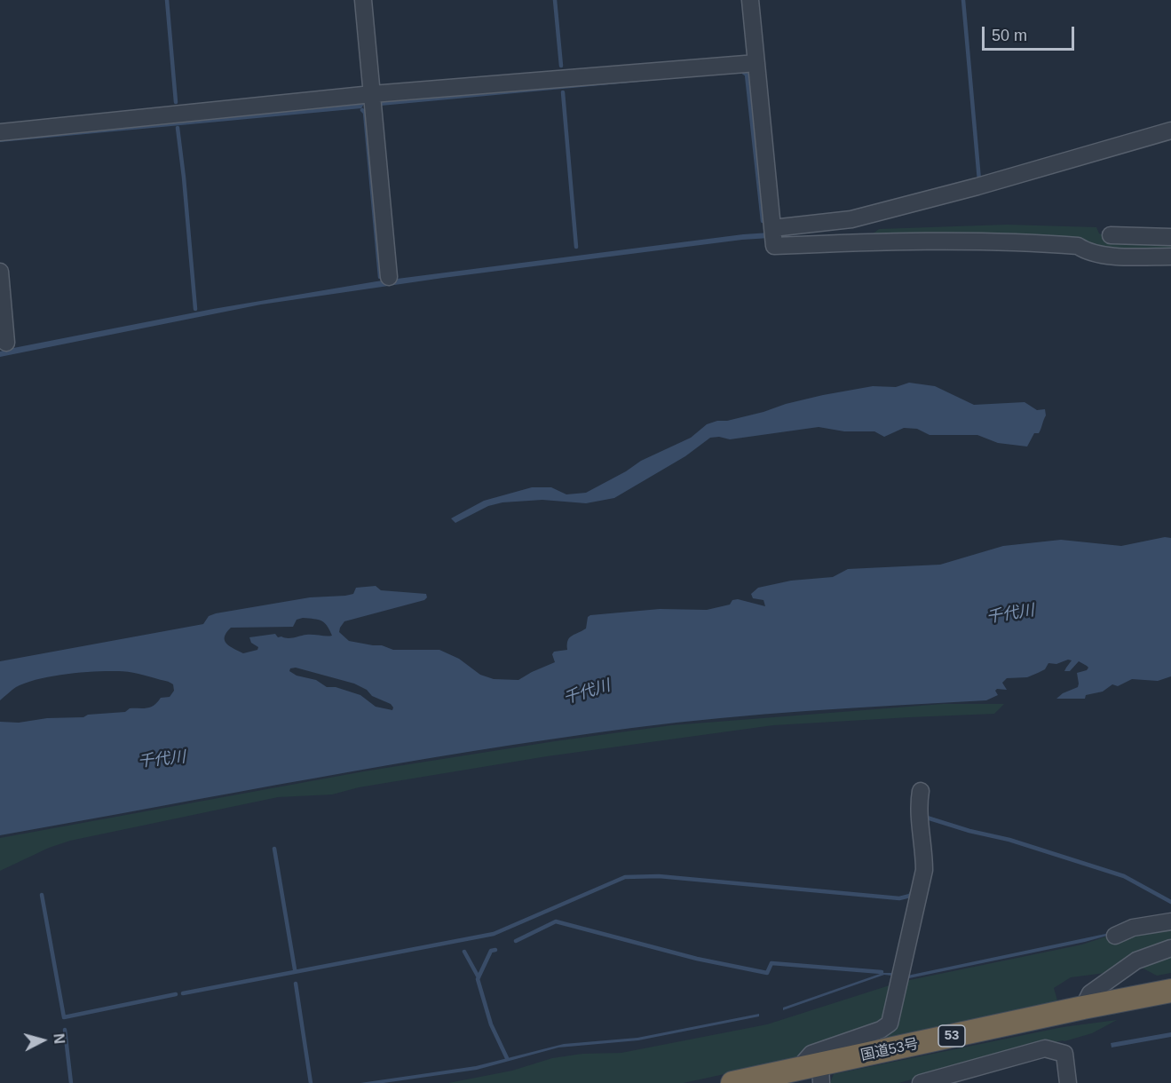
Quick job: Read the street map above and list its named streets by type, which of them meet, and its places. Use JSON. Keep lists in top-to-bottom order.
{
  "streets": {
    "highway": ["53", "国道53号"]
  },
  "water": ["千代川"],
  "scale_bar": "50 m",
  "north": "right"
}
